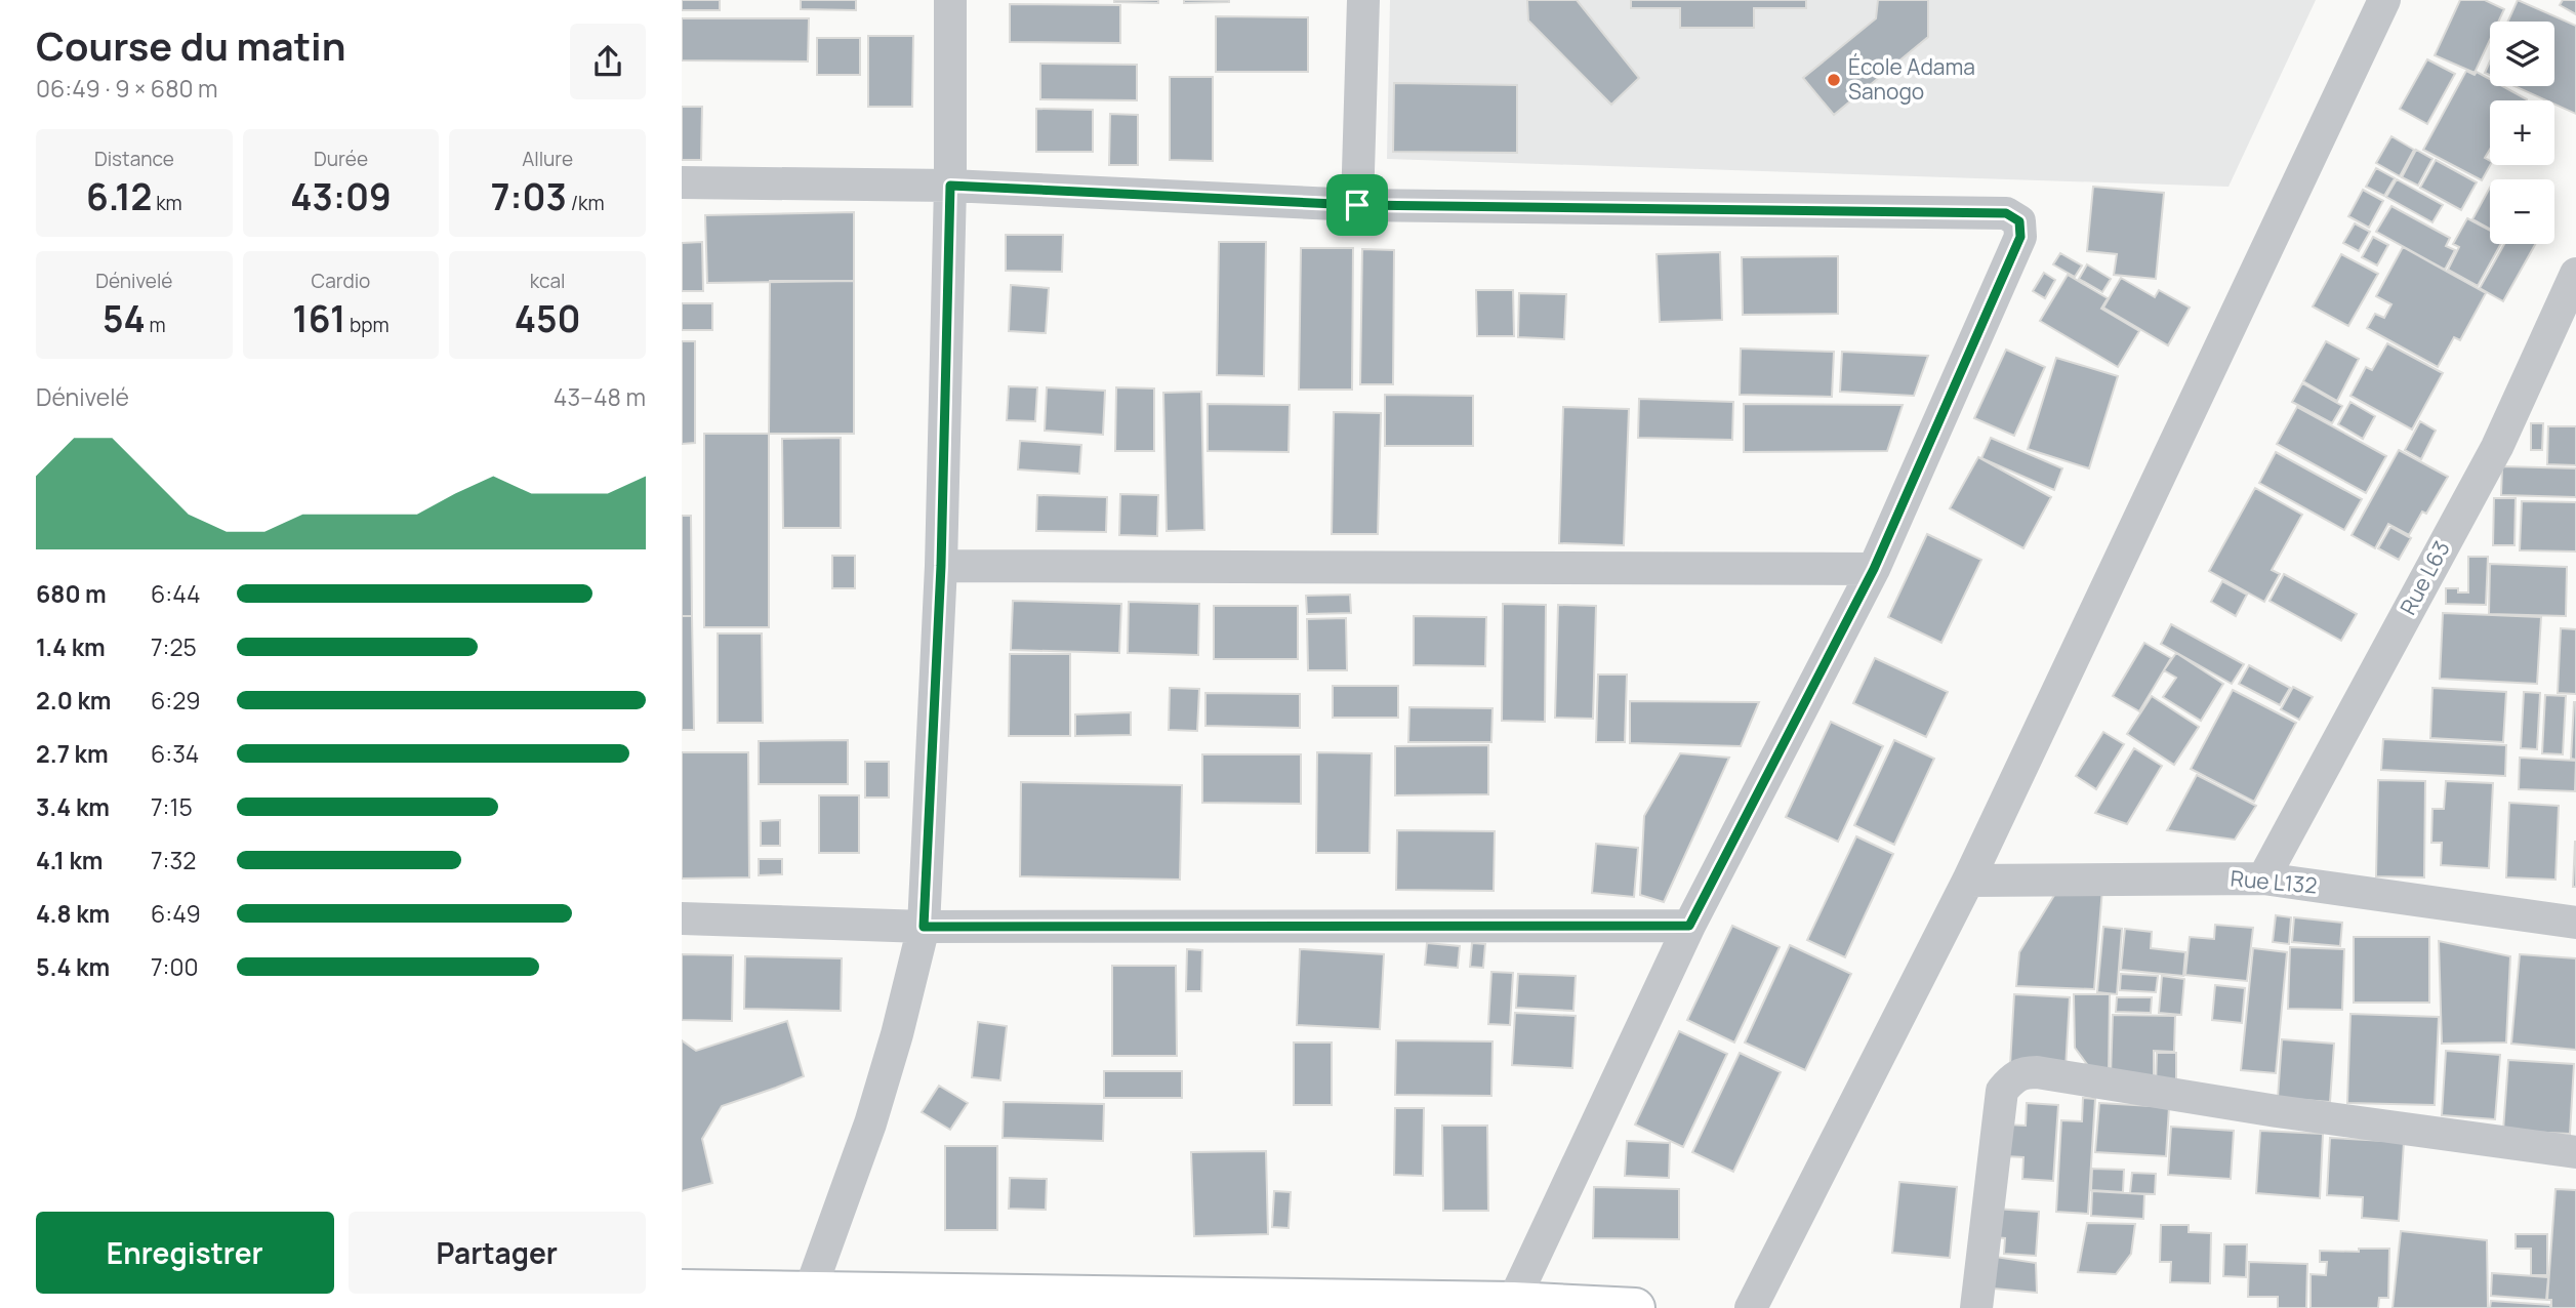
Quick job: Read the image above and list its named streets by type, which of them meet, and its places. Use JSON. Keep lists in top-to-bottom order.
{
  "streets": {
    "street": ["Rue L63", "Rue L132"]
  },
  "crossings": [
    ["Rue L63", "Rue L132"]
  ],
  "places": ["École Adama Sanogo"],
  "page": {
    "heading": ["Course du matin", "06:49 · 9 × 680 m"],
    "map_buttons": ["+", "−"],
    "stats": [
      ["Distance", "6.12 km"],
      ["Durée", "43:09"],
      ["Allure", "7:03 /km"],
      ["Dénivelé", "54 m"],
      ["Cardio", "161 bpm"],
      ["kcal", "450"]
    ],
    "chart": ["Dénivelé", "43–48 m"],
    "list": [
      {
        "name": "680 m",
        "note": "6:44"
      },
      {
        "name": "1.4 km",
        "note": "7:25"
      },
      {
        "name": "2.0 km",
        "note": "6:29"
      },
      {
        "name": "2.7 km",
        "note": "6:34"
      },
      {
        "name": "3.4 km",
        "note": "7:15"
      },
      {
        "name": "4.1 km",
        "note": "7:32"
      },
      {
        "name": "4.8 km",
        "note": "6:49"
      },
      {
        "name": "5.4 km",
        "note": "7:00"
      }
    ],
    "buttons": ["Enregistrer", "Partager"]
  }
}
